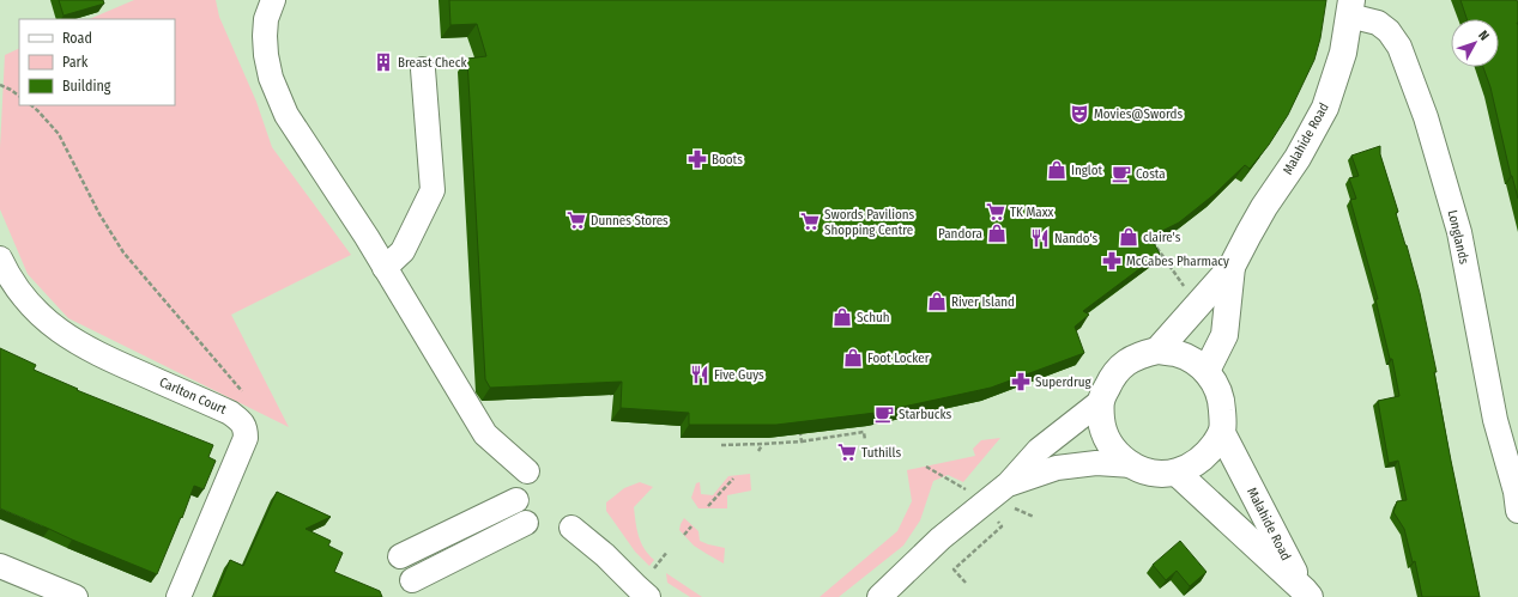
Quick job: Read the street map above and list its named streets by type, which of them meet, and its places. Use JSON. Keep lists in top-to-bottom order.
{
  "streets": {
    "main road": ["Malahide Road"],
    "street": ["Longlands", "Carlton Court"]
  },
  "crossings": [
    ["Malahide Road", "Longlands"]
  ],
  "places": {
    "building": ["Breast Check"],
    "theatre": ["Movies@Swords"],
    "pharmacy": ["Boots", "McCabes Pharmacy", "Superdrug"],
    "shop": [
      "Inglot",
      "Pandora",
      "claire's",
      "River Island",
      "Schuh",
      "Foot Locker"
    ],
    "cafe": ["Costa", "Starbucks"],
    "supermarket": [
      "TK Maxx",
      "Dunnes Stores",
      "Swords Pavilions Shopping Centre",
      "Tuthills"
    ],
    "restaurant": ["Nando's", "Five Guys"]
  },
  "legend": ["Road", "Park", "Building"],
  "north": "top right"
}
